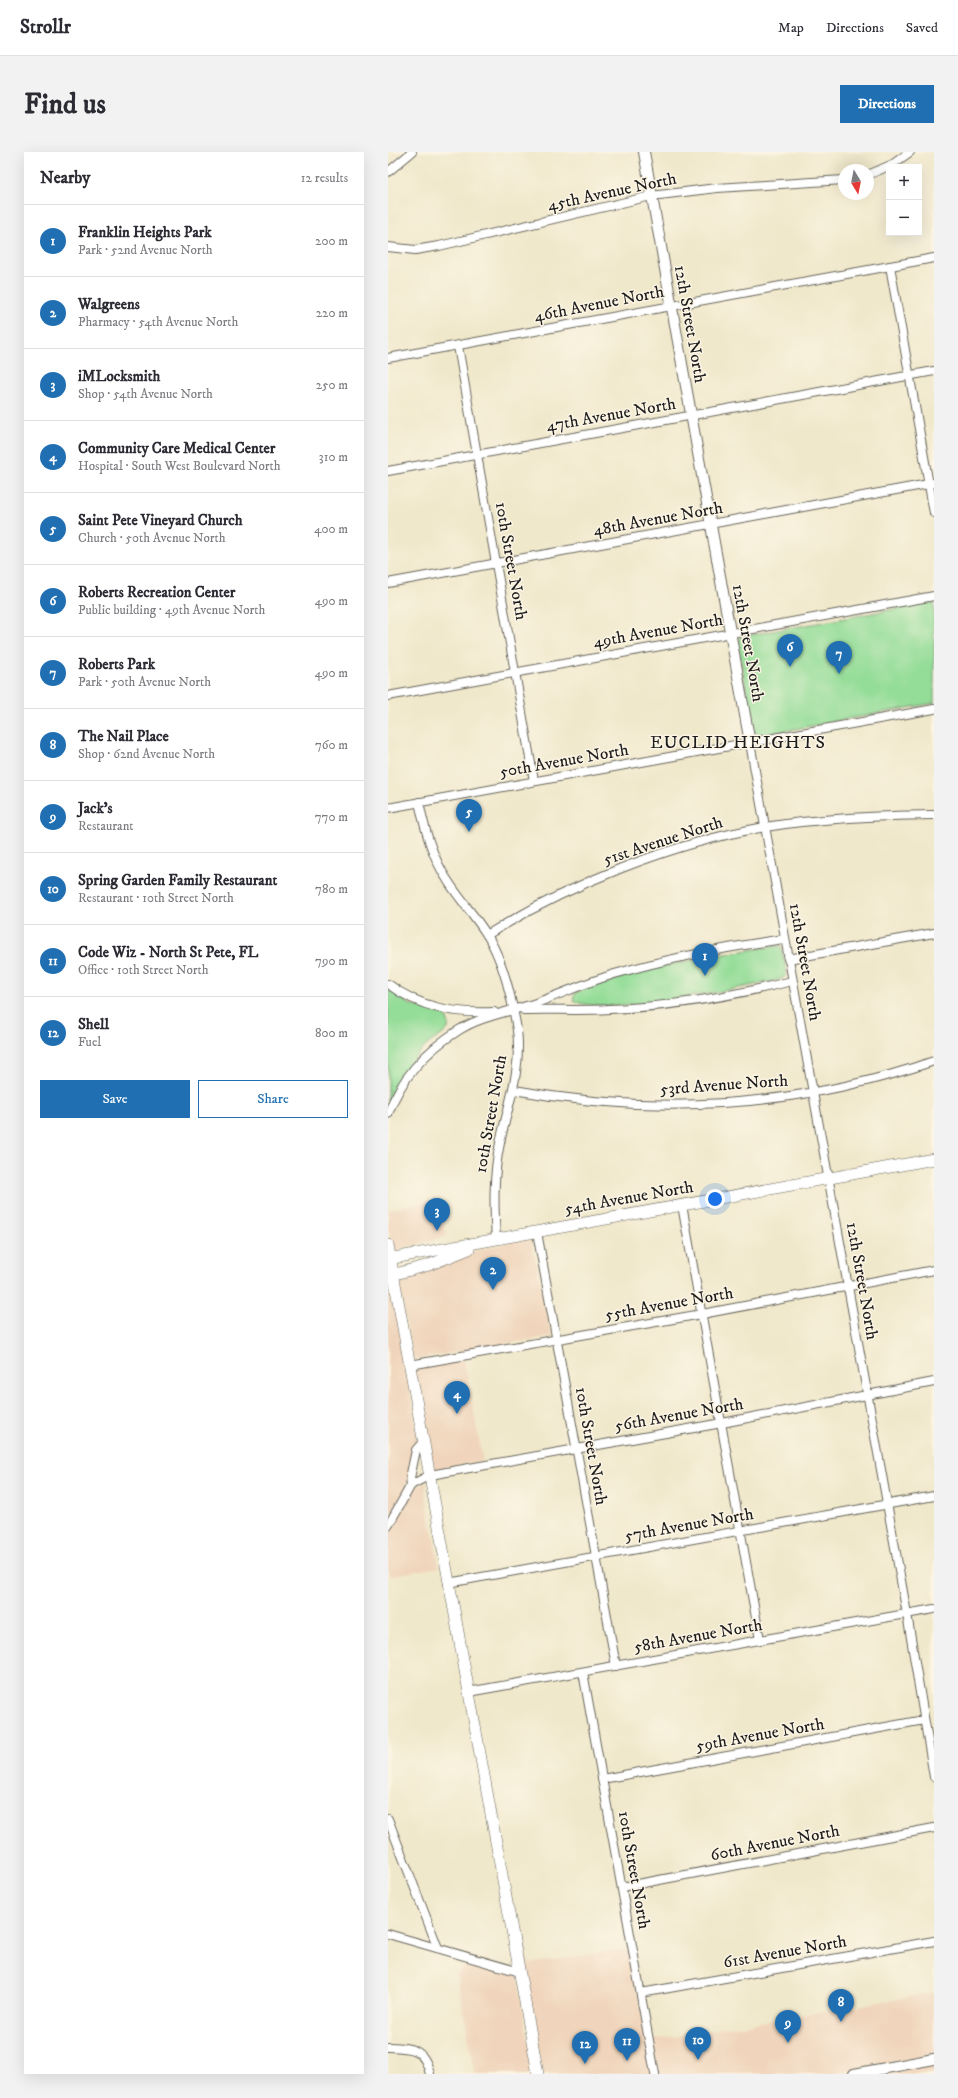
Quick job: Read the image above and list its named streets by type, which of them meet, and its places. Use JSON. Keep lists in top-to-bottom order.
{
  "streets": {
    "main road": ["54th Avenue North"],
    "street": [
      "45th Avenue North",
      "46th Avenue North",
      "12th Street North",
      "47th Avenue North",
      "48th Avenue North",
      "10th Street North",
      "49th Avenue North",
      "50th Avenue North",
      "51st Avenue North",
      "53rd Avenue North",
      "55th Avenue North",
      "56th Avenue North",
      "57th Avenue North",
      "58th Avenue North",
      "59th Avenue North",
      "60th Avenue North",
      "61st Avenue North"
    ]
  },
  "crossings": [
    ["45th Avenue North", "12th Street North"],
    ["46th Avenue North", "12th Street North"],
    ["46th Avenue North", "10th Street North"],
    ["12th Street North", "47th Avenue North"],
    ["12th Street North", "48th Avenue North"],
    ["12th Street North", "49th Avenue North"],
    ["12th Street North", "50th Avenue North"],
    ["12th Street North", "51st Avenue North"],
    ["12th Street North", "53rd Avenue North"],
    ["12th Street North", "54th Avenue North"],
    ["12th Street North", "55th Avenue North"],
    ["12th Street North", "56th Avenue North"],
    ["12th Street North", "57th Avenue North"],
    ["12th Street North", "58th Avenue North"],
    ["12th Street North", "59th Avenue North"],
    ["47th Avenue North", "10th Street North"],
    ["48th Avenue North", "10th Street North"],
    ["10th Street North", "49th Avenue North"],
    ["10th Street North", "50th Avenue North"],
    ["10th Street North", "51st Avenue North"],
    ["10th Street North", "53rd Avenue North"],
    ["10th Street North", "54th Avenue North"],
    ["10th Street North", "55th Avenue North"],
    ["10th Street North", "56th Avenue North"],
    ["10th Street North", "57th Avenue North"],
    ["10th Street North", "58th Avenue North"],
    ["10th Street North", "59th Avenue North"],
    ["10th Street North", "60th Avenue North"],
    ["10th Street North", "61st Avenue North"]
  ],
  "districts": ["EUCLID HEIGHTS"],
  "north": "bottom",
  "page": {
    "header": "Strollr",
    "nav": ["Map", "Directions", "Saved"],
    "buttons": [
      "Directions",
      ["Save", "Share"]
    ],
    "title": "Find us",
    "heading": ["Nearby", "12 results"],
    "map_buttons": ["+", "−"],
    "list": [
      {
        "mark": "1",
        "name": "Franklin Heights Park",
        "note": "Park · 52nd Avenue North",
        "value": "200 m"
      },
      {
        "mark": "2",
        "name": "Walgreens",
        "note": "Pharmacy · 54th Avenue North",
        "value": "220 m"
      },
      {
        "mark": "3",
        "name": "iMLocksmith",
        "note": "Shop · 54th Avenue North",
        "value": "250 m"
      },
      {
        "mark": "4",
        "name": "Community Care Medical Center",
        "note": "Hospital · South West Boulevard North",
        "value": "310 m"
      },
      {
        "mark": "5",
        "name": "Saint Pete Vineyard Church",
        "note": "Church · 50th Avenue North",
        "value": "400 m"
      },
      {
        "mark": "6",
        "name": "Roberts Recreation Center",
        "note": "Public building · 49th Avenue North",
        "value": "490 m"
      },
      {
        "mark": "7",
        "name": "Roberts Park",
        "note": "Park · 50th Avenue North",
        "value": "490 m"
      },
      {
        "mark": "8",
        "name": "The Nail Place",
        "note": "Shop · 62nd Avenue North",
        "value": "760 m"
      },
      {
        "mark": "9",
        "name": "Jack's",
        "note": "Restaurant",
        "value": "770 m"
      },
      {
        "mark": "10",
        "name": "Spring Garden Family Restaurant",
        "note": "Restaurant · 10th Street North",
        "value": "780 m"
      },
      {
        "mark": "11",
        "name": "Code Wiz - North St Pete, FL",
        "note": "Office · 10th Street North",
        "value": "790 m"
      },
      {
        "mark": "12",
        "name": "Shell",
        "note": "Fuel",
        "value": "800 m"
      }
    ],
    "pins": [
      "6",
      "7",
      "5",
      "1",
      "3",
      "2",
      "4",
      "8",
      "9",
      "10",
      "11",
      "12"
    ]
  }
}
